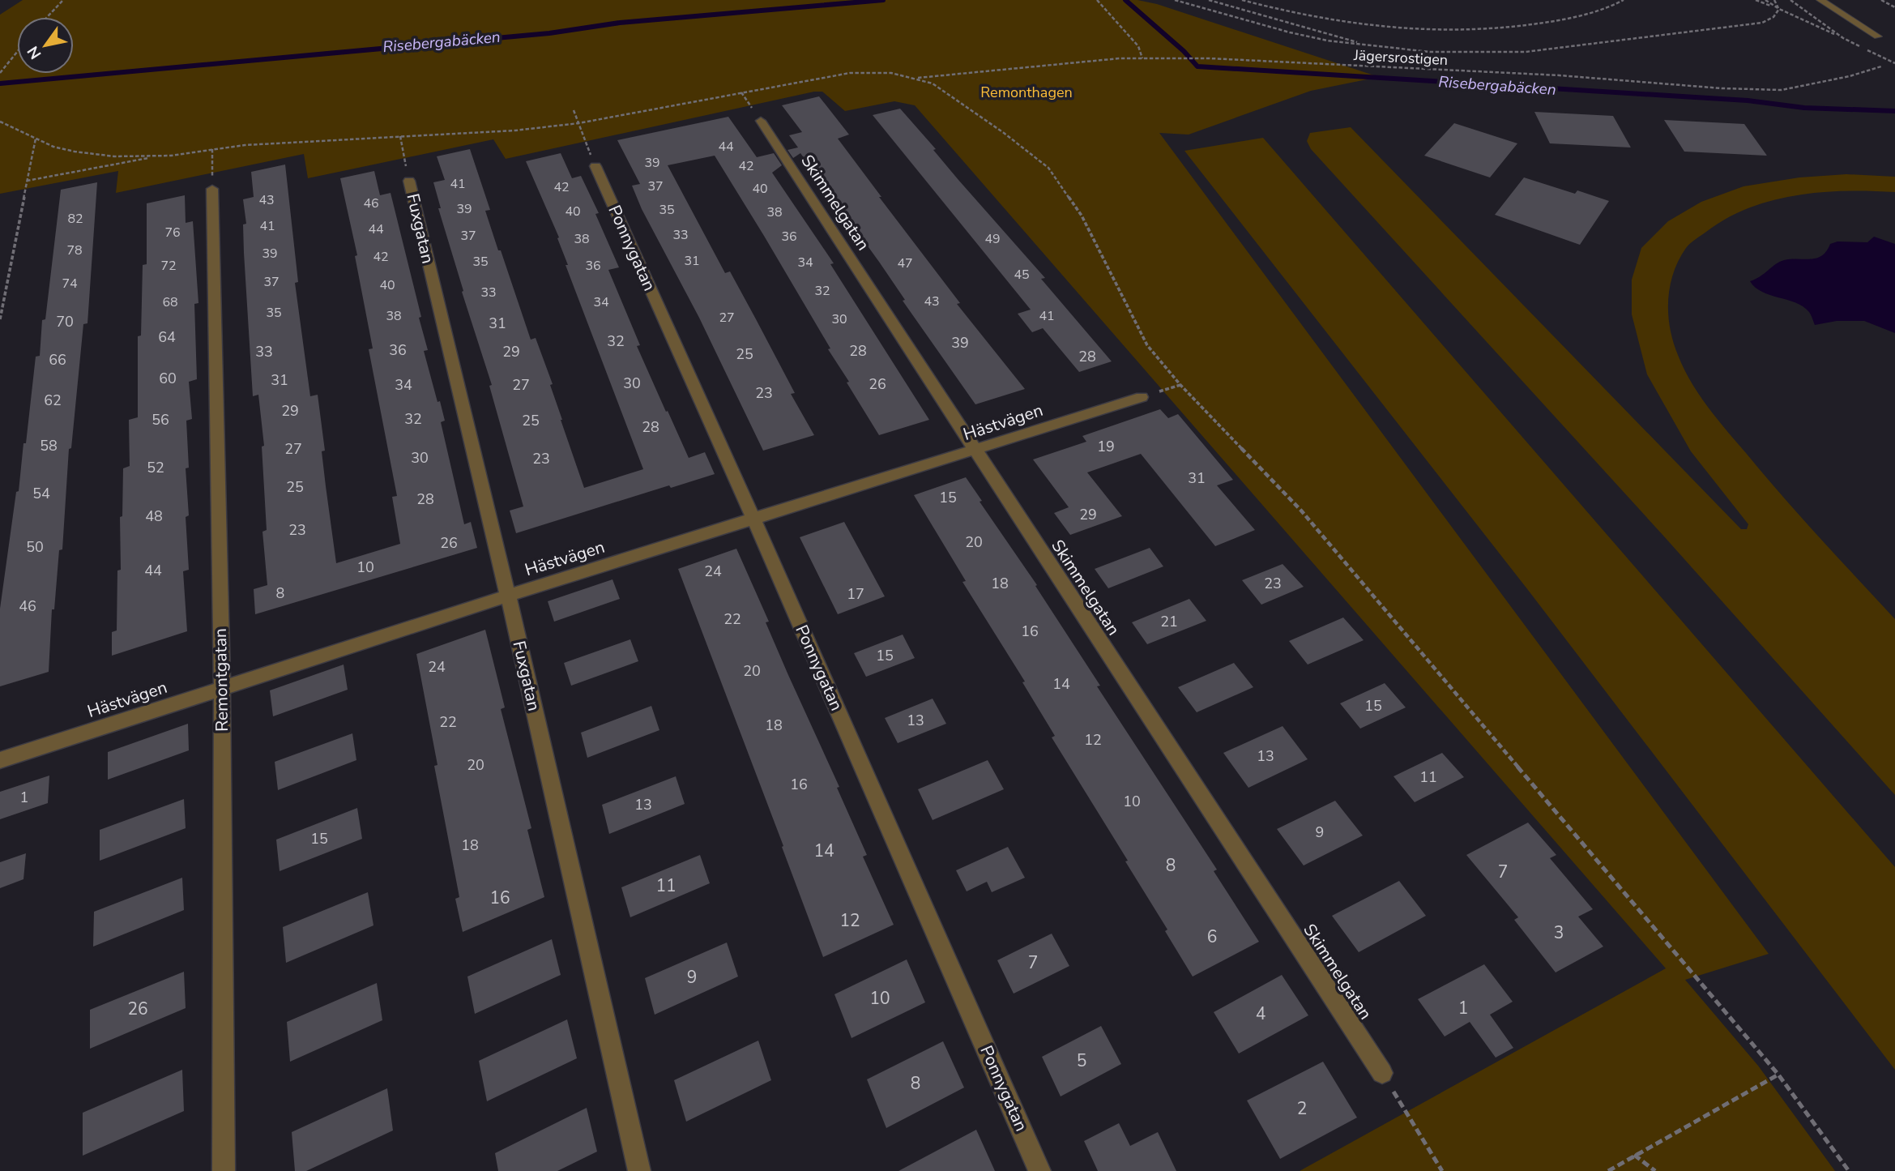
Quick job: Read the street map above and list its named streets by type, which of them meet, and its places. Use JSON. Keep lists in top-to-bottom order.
{
  "streets": {
    "street": [
      "Skimmelgatan",
      "Fuxgatan",
      "Ponnygatan",
      "Hästvägen",
      "Remontgatan"
    ],
    "path": ["Jägersrostigen"]
  },
  "crossings": [
    ["Skimmelgatan", "Hästvägen"],
    ["Fuxgatan", "Hästvägen"],
    ["Ponnygatan", "Hästvägen"],
    ["Hästvägen", "Remontgatan"]
  ],
  "water": ["Risebergabäcken"],
  "parks": ["Remonthagen"],
  "house_numbers": [
    "44",
    "39",
    "42",
    "41",
    "37",
    "42",
    "40",
    "43",
    "46",
    "39",
    "35",
    "40",
    "38",
    "82",
    "41",
    "44",
    "76",
    "33",
    "37",
    "36",
    "38",
    "49",
    "78",
    "39",
    "42",
    "31",
    "35",
    "34",
    "47",
    "72",
    "36",
    "45",
    "37",
    "74",
    "40",
    "32",
    "33",
    "43",
    "68",
    "34",
    "35",
    "38",
    "41",
    "27",
    "30",
    "70",
    "31",
    "64",
    "32",
    "39",
    "36",
    "28",
    "33",
    "29",
    "25",
    "28",
    "66",
    "60",
    "31",
    "30",
    "26",
    "34",
    "27",
    "23",
    "62",
    "29",
    "32",
    "56",
    "25",
    "28",
    "58",
    "19",
    "27",
    "30",
    "23",
    "52",
    "31",
    "25",
    "54",
    "15",
    "28",
    "29",
    "48",
    "23",
    "20",
    "26",
    "50",
    "10",
    "44",
    "24",
    "18",
    "23",
    "8",
    "17",
    "46",
    "22",
    "21",
    "16",
    "15",
    "24",
    "20",
    "14",
    "15",
    "13",
    "22",
    "18",
    "12",
    "13",
    "20",
    "11",
    "16",
    "1",
    "10",
    "13",
    "9",
    "15",
    "18",
    "14",
    "8",
    "7",
    "11",
    "16",
    "12",
    "3",
    "6",
    "7",
    "9",
    "10",
    "1",
    "26",
    "4",
    "5",
    "8",
    "2"
  ],
  "north": "bottom left"
}
